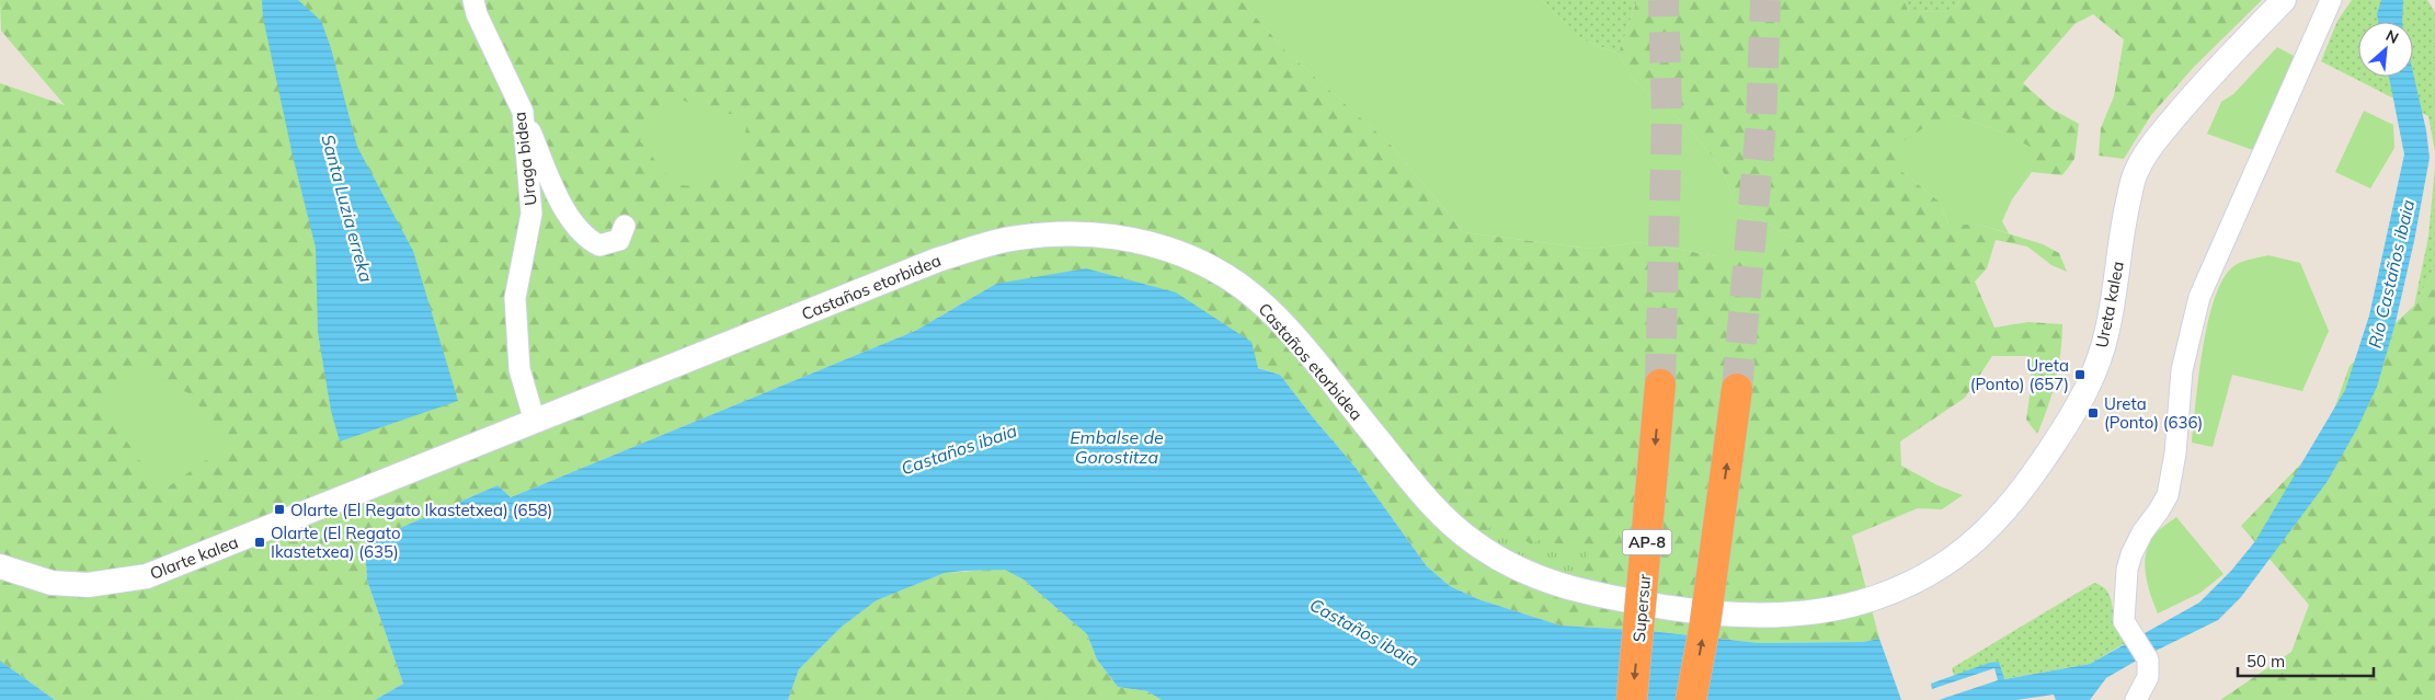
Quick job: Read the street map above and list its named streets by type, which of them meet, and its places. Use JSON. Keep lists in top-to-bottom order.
{
  "streets": {
    "highway": ["AP-8", "Supersur"],
    "street": [
      "Uraga bidea",
      "Castaños etorbidea",
      "Ureta kalea",
      "Olarte kalea"
    ]
  },
  "crossings": [
    ["Uraga bidea", "Castaños etorbidea"],
    ["Uraga bidea", "Olarte kalea"],
    ["Castaños etorbidea", "Ureta kalea"],
    ["Castaños etorbidea", "Olarte kalea"]
  ],
  "water": [
    "Santa Luzia erreka",
    "Río Castaños ibaia",
    "Embalse de Gorostitza",
    "Castaños ibaia"
  ],
  "places": {
    "transit": [
      "Ureta (Ponto) (657)",
      "Ureta (Ponto) (636)",
      "Olarte (El Regato Ikastetxea) (658)",
      "Olarte (El Regato Ikastetxea) (635)"
    ]
  },
  "scale_bar": "50 m",
  "north": "top right"
}
